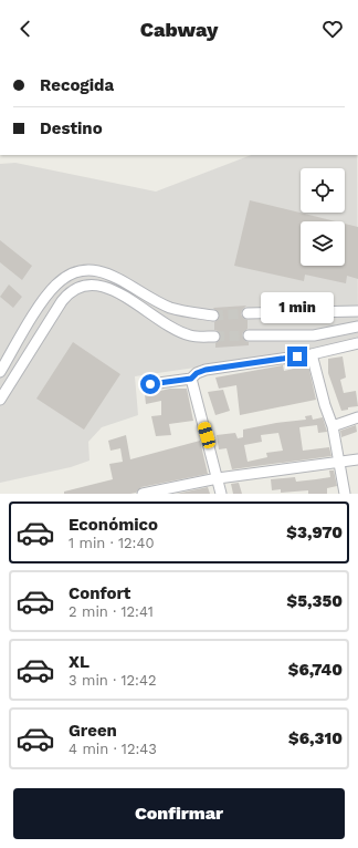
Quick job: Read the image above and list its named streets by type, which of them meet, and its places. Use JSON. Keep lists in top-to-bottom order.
{
  "page": {
    "header": "Cabway",
    "banner": ["Recogida", "Destino"],
    "bubble": "1 min",
    "list": [
      {
        "name": "Económico",
        "note": "1 min · 12:40",
        "value": "$3,970"
      },
      {
        "name": "Confort",
        "note": "2 min · 12:41",
        "value": "$5,350"
      },
      {
        "name": "XL",
        "note": "3 min · 12:42",
        "value": "$6,740"
      },
      {
        "name": "Green",
        "note": "4 min · 12:43",
        "value": "$6,310"
      }
    ],
    "buttons": "Confirmar"
  }
}
